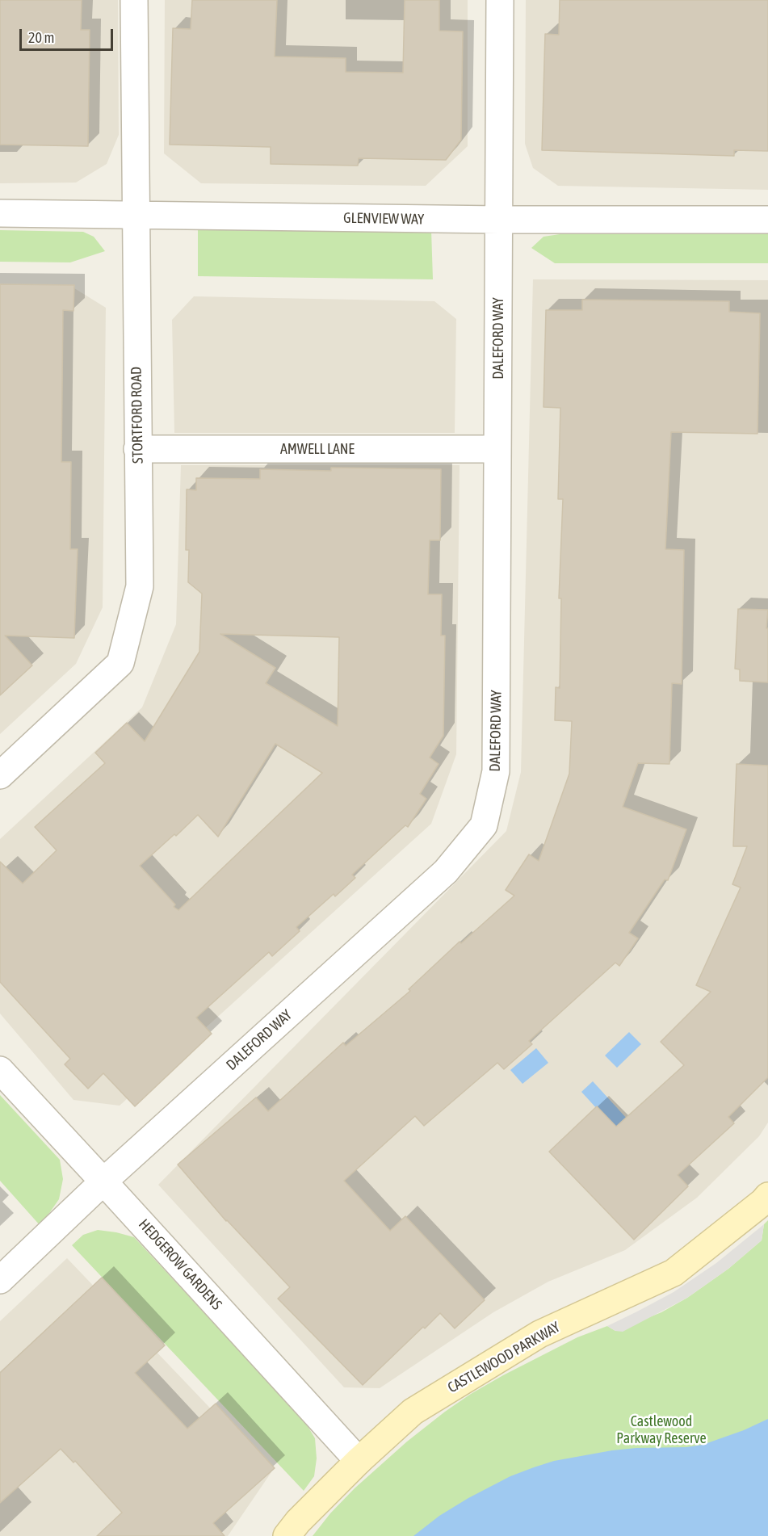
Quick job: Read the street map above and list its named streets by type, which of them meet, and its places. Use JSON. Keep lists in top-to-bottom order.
{
  "streets": {
    "street": [
      "GLENVIEW WAY",
      "DALEFORD WAY",
      "STORTFORD ROAD",
      "AMWELL LANE",
      "HEDGEROW GARDENS",
      "CASTLEWOOD PARKWAY"
    ]
  },
  "crossings": [
    ["GLENVIEW WAY", "DALEFORD WAY"],
    ["GLENVIEW WAY", "STORTFORD ROAD"],
    ["DALEFORD WAY", "AMWELL LANE"],
    ["DALEFORD WAY", "HEDGEROW GARDENS"],
    ["STORTFORD ROAD", "AMWELL LANE"],
    ["HEDGEROW GARDENS", "CASTLEWOOD PARKWAY"]
  ],
  "parks": ["Castlewood Parkway Reserve"],
  "scale_bar": "20 m"
}
